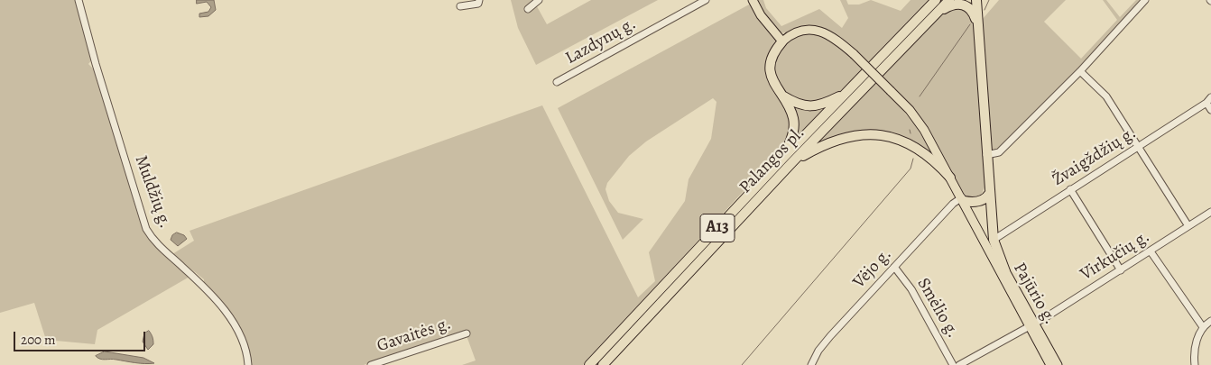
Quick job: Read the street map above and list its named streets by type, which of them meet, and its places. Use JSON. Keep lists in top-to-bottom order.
{
  "streets": {
    "highway": ["Palangos pl.", "A13"],
    "main road": ["Pajūrio g."],
    "street": [
      "Lazdynų g.",
      "Žvaigždžių g.",
      "Muldžių g.",
      "Virkučių g.",
      "Vėjo g.",
      "Smėlio g.",
      "Gavaitės g."
    ]
  },
  "crossings": [
    ["Virkučių g.", "Pajūrio g."],
    ["Vėjo g.", "Pajūrio g."],
    ["Vėjo g.", "Smėlio g."]
  ],
  "scale_bar": "200 m"
}
